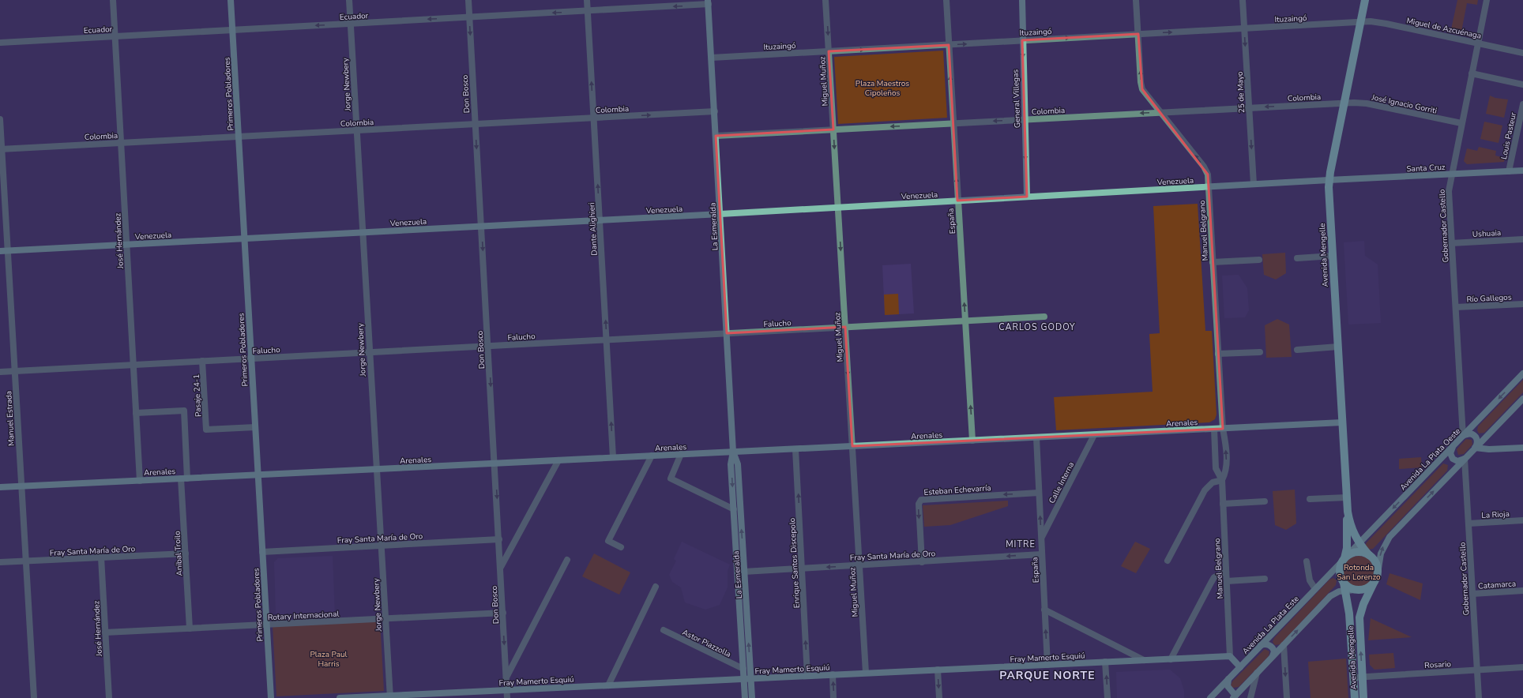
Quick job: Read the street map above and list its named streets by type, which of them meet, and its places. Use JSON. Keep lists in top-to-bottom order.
{
  "streets": {
    "main road": [
      "Primeros Pobladores",
      "General Villegas",
      "Santa Cruz",
      "Venezuela",
      "La Esmeralda",
      "Avenida Mengelle",
      "Arenales",
      "Avenida La Plata Oeste",
      "Avenida La Plata Este",
      "Fray Mamerto Esquiú"
    ],
    "street": [
      "Ecuador",
      "Ituzaingó",
      "Miguel de Azcuénaga",
      "Miguel Muñoz",
      "Jorge Newbery",
      "25 de Mayo",
      "Don Bosco",
      "Colombia",
      "José Ignacio Gorriti",
      "Louis Pasteur",
      "España",
      "Gobernador Castello",
      "Dante Alighieri",
      "Manuel Belgrano",
      "Ushuaia",
      "José Hernández",
      "Río Gallegos",
      "Falucho",
      "Pasaje 24-1",
      "Manuel Estrada",
      "Calle Interna",
      "Esteban Echevarría",
      "La Rioja",
      "Fray Santa María de Oro",
      "Anibal Troilo",
      "Enrique Santos Discepolo",
      "Catamarca",
      "Rotary Internacional",
      "Astor Piazzolla",
      "Rosario"
    ]
  },
  "crossings": [
    ["Ecuador", "Jorge Newbery"],
    ["Ecuador", "Primeros Pobladores"],
    ["Ecuador", "Don Bosco"],
    ["Ecuador", "La Esmeralda"],
    ["Ecuador", "Dante Alighieri"],
    ["Ecuador", "José Hernández"],
    ["Ituzaingó", "Miguel de Azcuénaga"],
    ["Ituzaingó", "Miguel Muñoz"],
    ["Ituzaingó", "25 de Mayo"],
    ["Ituzaingó", "General Villegas"],
    ["Ituzaingó", "España"],
    ["Ituzaingó", "La Esmeralda"],
    ["Ituzaingó", "Manuel Belgrano"],
    ["Ituzaingó", "Avenida Mengelle"],
    ["Miguel de Azcuénaga", "Gobernador Castello"],
    ["Miguel de Azcuénaga", "Avenida Mengelle"],
    ["Miguel Muñoz", "Colombia"],
    ["Miguel Muñoz", "Venezuela"],
    ["Miguel Muñoz", "Falucho"],
    ["Miguel Muñoz", "Arenales"],
    ["Miguel Muñoz", "Fray Santa María de Oro"],
    ["Miguel Muñoz", "Fray Mamerto Esquiú"],
    ["Jorge Newbery", "Colombia"],
    ["Jorge Newbery", "Venezuela"],
    ["Jorge Newbery", "Falucho"],
    ["Jorge Newbery", "Arenales"],
    ["Jorge Newbery", "Fray Santa María de Oro"],
    ["Jorge Newbery", "Rotary Internacional"],
    ["Jorge Newbery", "Fray Mamerto Esquiú"],
    ["25 de Mayo", "Colombia"],
    ["25 de Mayo", "Venezuela"],
    ["Primeros Pobladores", "Colombia"],
    ["Primeros Pobladores", "Venezuela"],
    ["Primeros Pobladores", "Falucho"],
    ["Primeros Pobladores", "Pasaje 24-1"],
    ["Primeros Pobladores", "Arenales"],
    ["Primeros Pobladores", "Fray Santa María de Oro"],
    ["Primeros Pobladores", "Rotary Internacional"],
    ["Don Bosco", "Colombia"],
    ["Don Bosco", "Venezuela"],
    ["Don Bosco", "Falucho"],
    ["Don Bosco", "Arenales"],
    ["Don Bosco", "Fray Santa María de Oro"],
    ["Don Bosco", "Rotary Internacional"],
    ["Don Bosco", "Fray Mamerto Esquiú"],
    ["Colombia", "General Villegas"],
    ["Colombia", "José Ignacio Gorriti"],
    ["Colombia", "España"],
    ["Colombia", "La Esmeralda"],
    ["Colombia", "Dante Alighieri"],
    ["Colombia", "Manuel Belgrano"],
    ["Colombia", "José Hernández"],
    ["Colombia", "Avenida Mengelle"],
    ["Colombia", "Manuel Estrada"],
    ["General Villegas", "Venezuela"],
    ["José Ignacio Gorriti", "Gobernador Castello"],
    ["José Ignacio Gorriti", "Avenida Mengelle"],
    ["Louis Pasteur", "Santa Cruz"],
    ["Santa Cruz", "Venezuela"],
    ["Santa Cruz", "Gobernador Castello"],
    ["Santa Cruz", "Avenida Mengelle"],
    ["Venezuela", "España"],
    ["Venezuela", "La Esmeralda"],
    ["Venezuela", "Dante Alighieri"],
    ["Venezuela", "Manuel Belgrano"],
    ["Venezuela", "José Hernández"],
    ["Venezuela", "Avenida Mengelle"],
    ["Venezuela", "Manuel Estrada"],
    ["España", "Falucho"],
    ["España", "Arenales"],
    ["España", "Calle Interna"],
    ["España", "Esteban Echevarría"],
    ["España", "Fray Santa María de Oro"],
    ["España", "Fray Mamerto Esquiú"],
    ["Gobernador Castello", "Ushuaia"],
    ["Gobernador Castello", "Río Gallegos"],
    ["Gobernador Castello", "Avenida La Plata Oeste"],
    ["Gobernador Castello", "La Rioja"],
    ["Gobernador Castello", "Catamarca"],
    ["Gobernador Castello", "Rosario"],
    ["La Esmeralda", "Falucho"],
    ["La Esmeralda", "Arenales"],
    ["La Esmeralda", "Fray Santa María de Oro"],
    ["La Esmeralda", "Astor Piazzolla"],
    ["La Esmeralda", "Fray Mamerto Esquiú"],
    ["Dante Alighieri", "Falucho"],
    ["Dante Alighieri", "Arenales"],
    ["Manuel Belgrano", "Arenales"],
    ["Manuel Belgrano", "Fray Mamerto Esquiú"],
    ["José Hernández", "Falucho"],
    ["José Hernández", "Pasaje 24-1"],
    ["José Hernández", "Arenales"],
    ["José Hernández", "Fray Santa María de Oro"],
    ["José Hernández", "Rotary Internacional"],
    ["Avenida Mengelle", "Arenales"],
    ["Avenida Mengelle", "Avenida La Plata Oeste"],
    ["Avenida Mengelle", "Avenida La Plata Este"],
    ["Avenida Mengelle", "Rosario"],
    ["Falucho", "Pasaje 24-1"],
    ["Falucho", "Manuel Estrada"],
    ["Pasaje 24-1", "Arenales"],
    ["Pasaje 24-1", "Anibal Troilo"],
    ["Manuel Estrada", "Arenales"],
    ["Manuel Estrada", "Fray Santa María de Oro"],
    ["Arenales", "Calle Interna"],
    ["Arenales", "Anibal Troilo"],
    ["Arenales", "Enrique Santos Discepolo"],
    ["Avenida La Plata Oeste", "Avenida La Plata Este"],
    ["Esteban Echevarría", "Fray Santa María de Oro"],
    ["Fray Santa María de Oro", "Anibal Troilo"],
    ["Fray Santa María de Oro", "Enrique Santos Discepolo"],
    ["Anibal Troilo", "Rotary Internacional"],
    ["Enrique Santos Discepolo", "Fray Mamerto Esquiú"]
  ],
  "one_way": [
    "Ecuador",
    "Ituzaingó",
    "Miguel Muñoz",
    "25 de Mayo",
    "Don Bosco",
    "General Villegas",
    "España",
    "Dante Alighieri",
    "Enrique Santos Discepolo"
  ],
  "districts": ["CARLOS GODOY", "MITRE", "PARQUE NORTE"],
  "parks": ["Plaza Maestros Cipoleños", "Rotonda San Lorenzo", "Plaza Paul Harris"]
}
